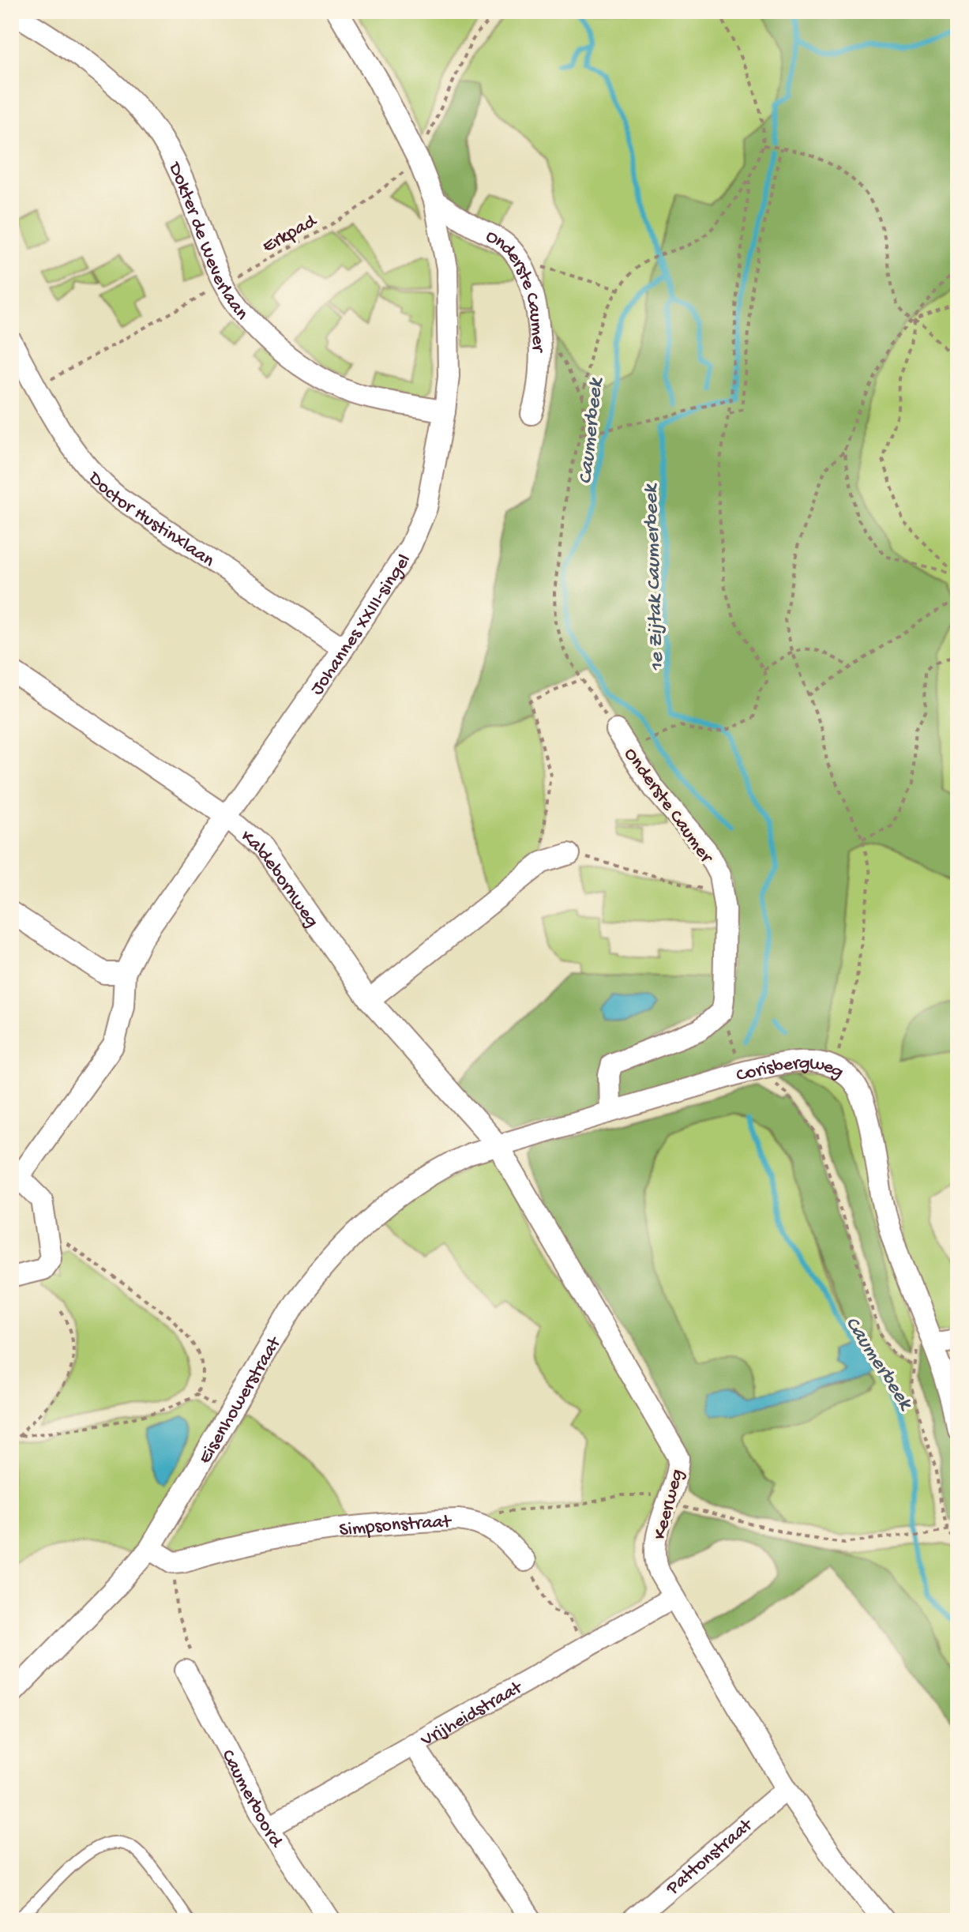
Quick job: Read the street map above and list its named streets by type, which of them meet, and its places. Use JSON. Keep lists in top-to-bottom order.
{
  "streets": {
    "street": [
      "Dokter de Weverlaan",
      "Onderste Caumer",
      "Doctor Hustinxlaan",
      "Johannes XXIII-singel",
      "Kaldebornweg",
      "Corisbergweg",
      "Eisenhowerstraat",
      "Keerweg",
      "Simpsonstraat",
      "Vrijheidstraat",
      "Caumerboord",
      "Pattonstraat"
    ],
    "path": ["Erkpad"]
  },
  "crossings": [
    ["Erkpad", "Dokter de Weverlaan"],
    ["Erkpad", "Doctor Hustinxlaan"],
    ["Erkpad", "Johannes XXIII-singel"],
    ["Dokter de Weverlaan", "Johannes XXIII-singel"],
    ["Onderste Caumer", "Johannes XXIII-singel"],
    ["Onderste Caumer", "Corisbergweg"],
    ["Doctor Hustinxlaan", "Johannes XXIII-singel"],
    ["Johannes XXIII-singel", "Kaldebornweg"],
    ["Kaldebornweg", "Corisbergweg"],
    ["Kaldebornweg", "Eisenhowerstraat"],
    ["Kaldebornweg", "Keerweg"],
    ["Corisbergweg", "Eisenhowerstraat"],
    ["Corisbergweg", "Keerweg"],
    ["Eisenhowerstraat", "Keerweg"],
    ["Eisenhowerstraat", "Simpsonstraat"],
    ["Keerweg", "Vrijheidstraat"],
    ["Keerweg", "Pattonstraat"],
    ["Vrijheidstraat", "Caumerboord"]
  ],
  "water": ["Caumerbeek", "1e Zijtak Caumerbeek"]
}
